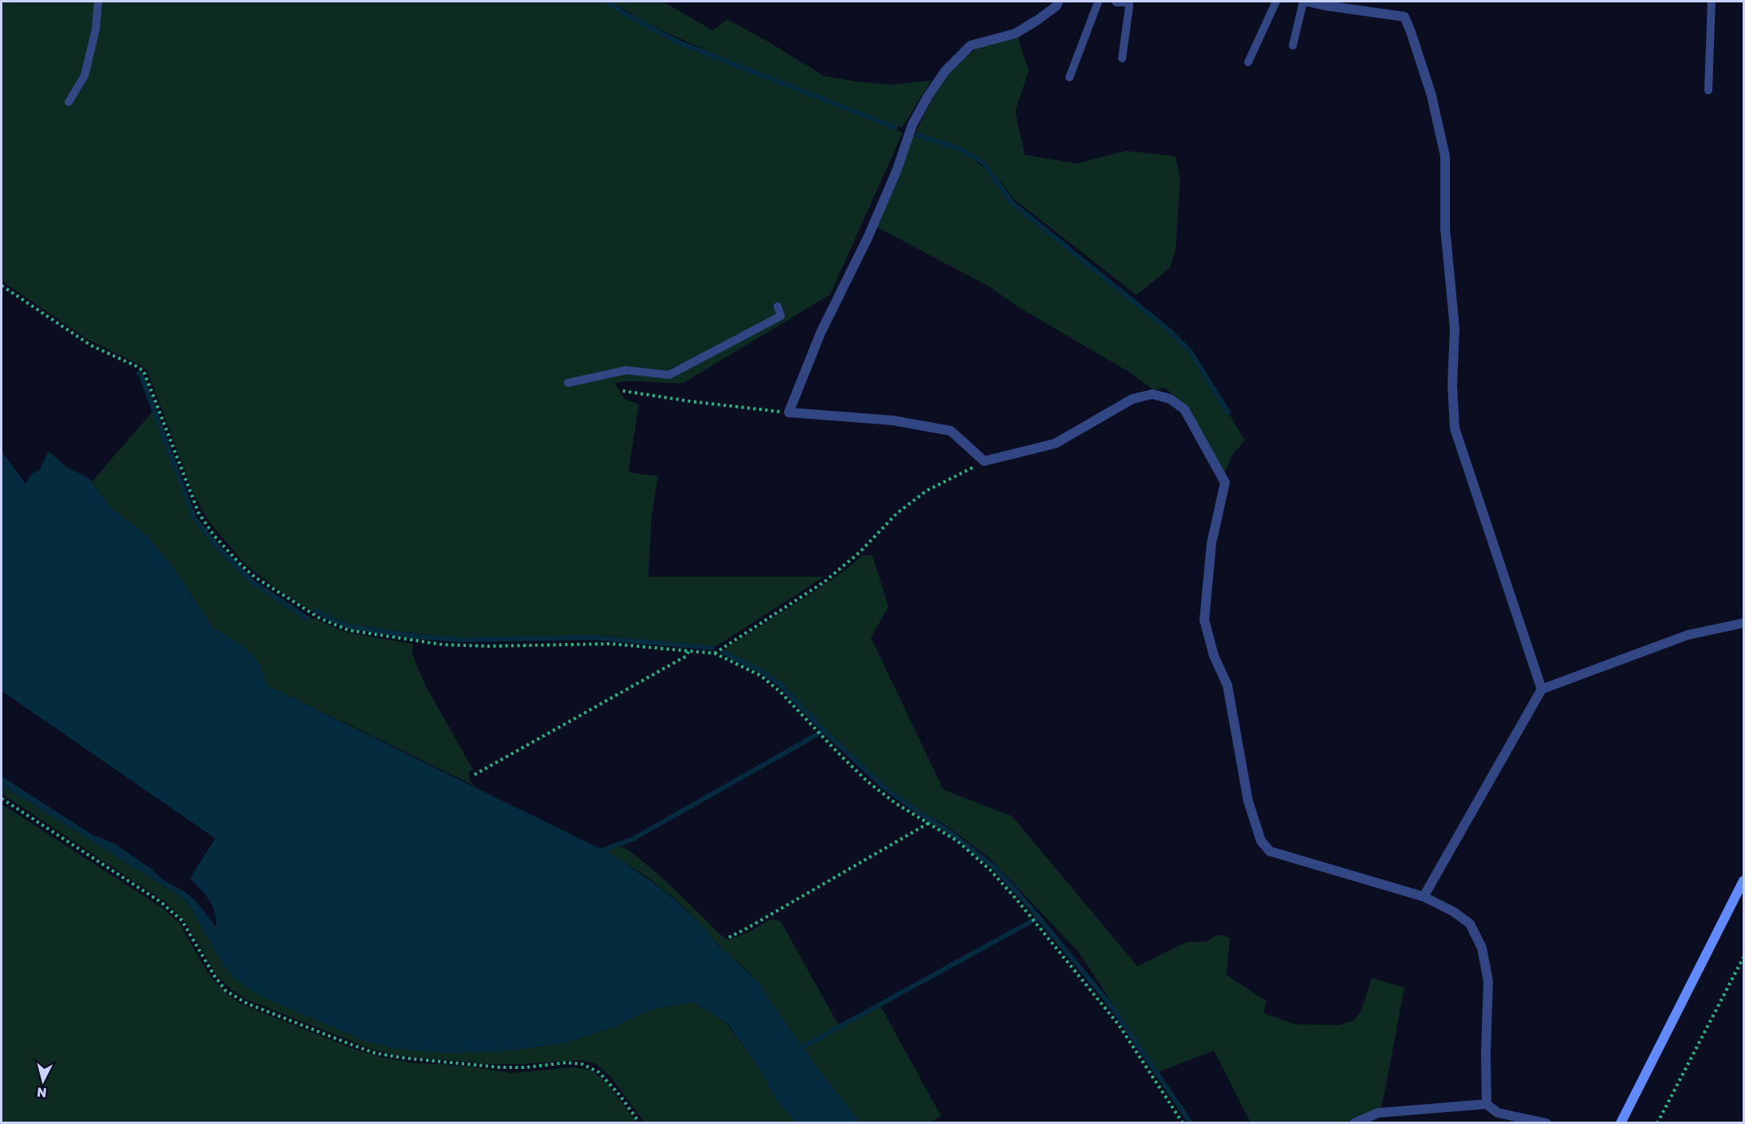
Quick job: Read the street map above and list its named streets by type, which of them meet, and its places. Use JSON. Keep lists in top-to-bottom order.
{
  "north": "bottom"
}
